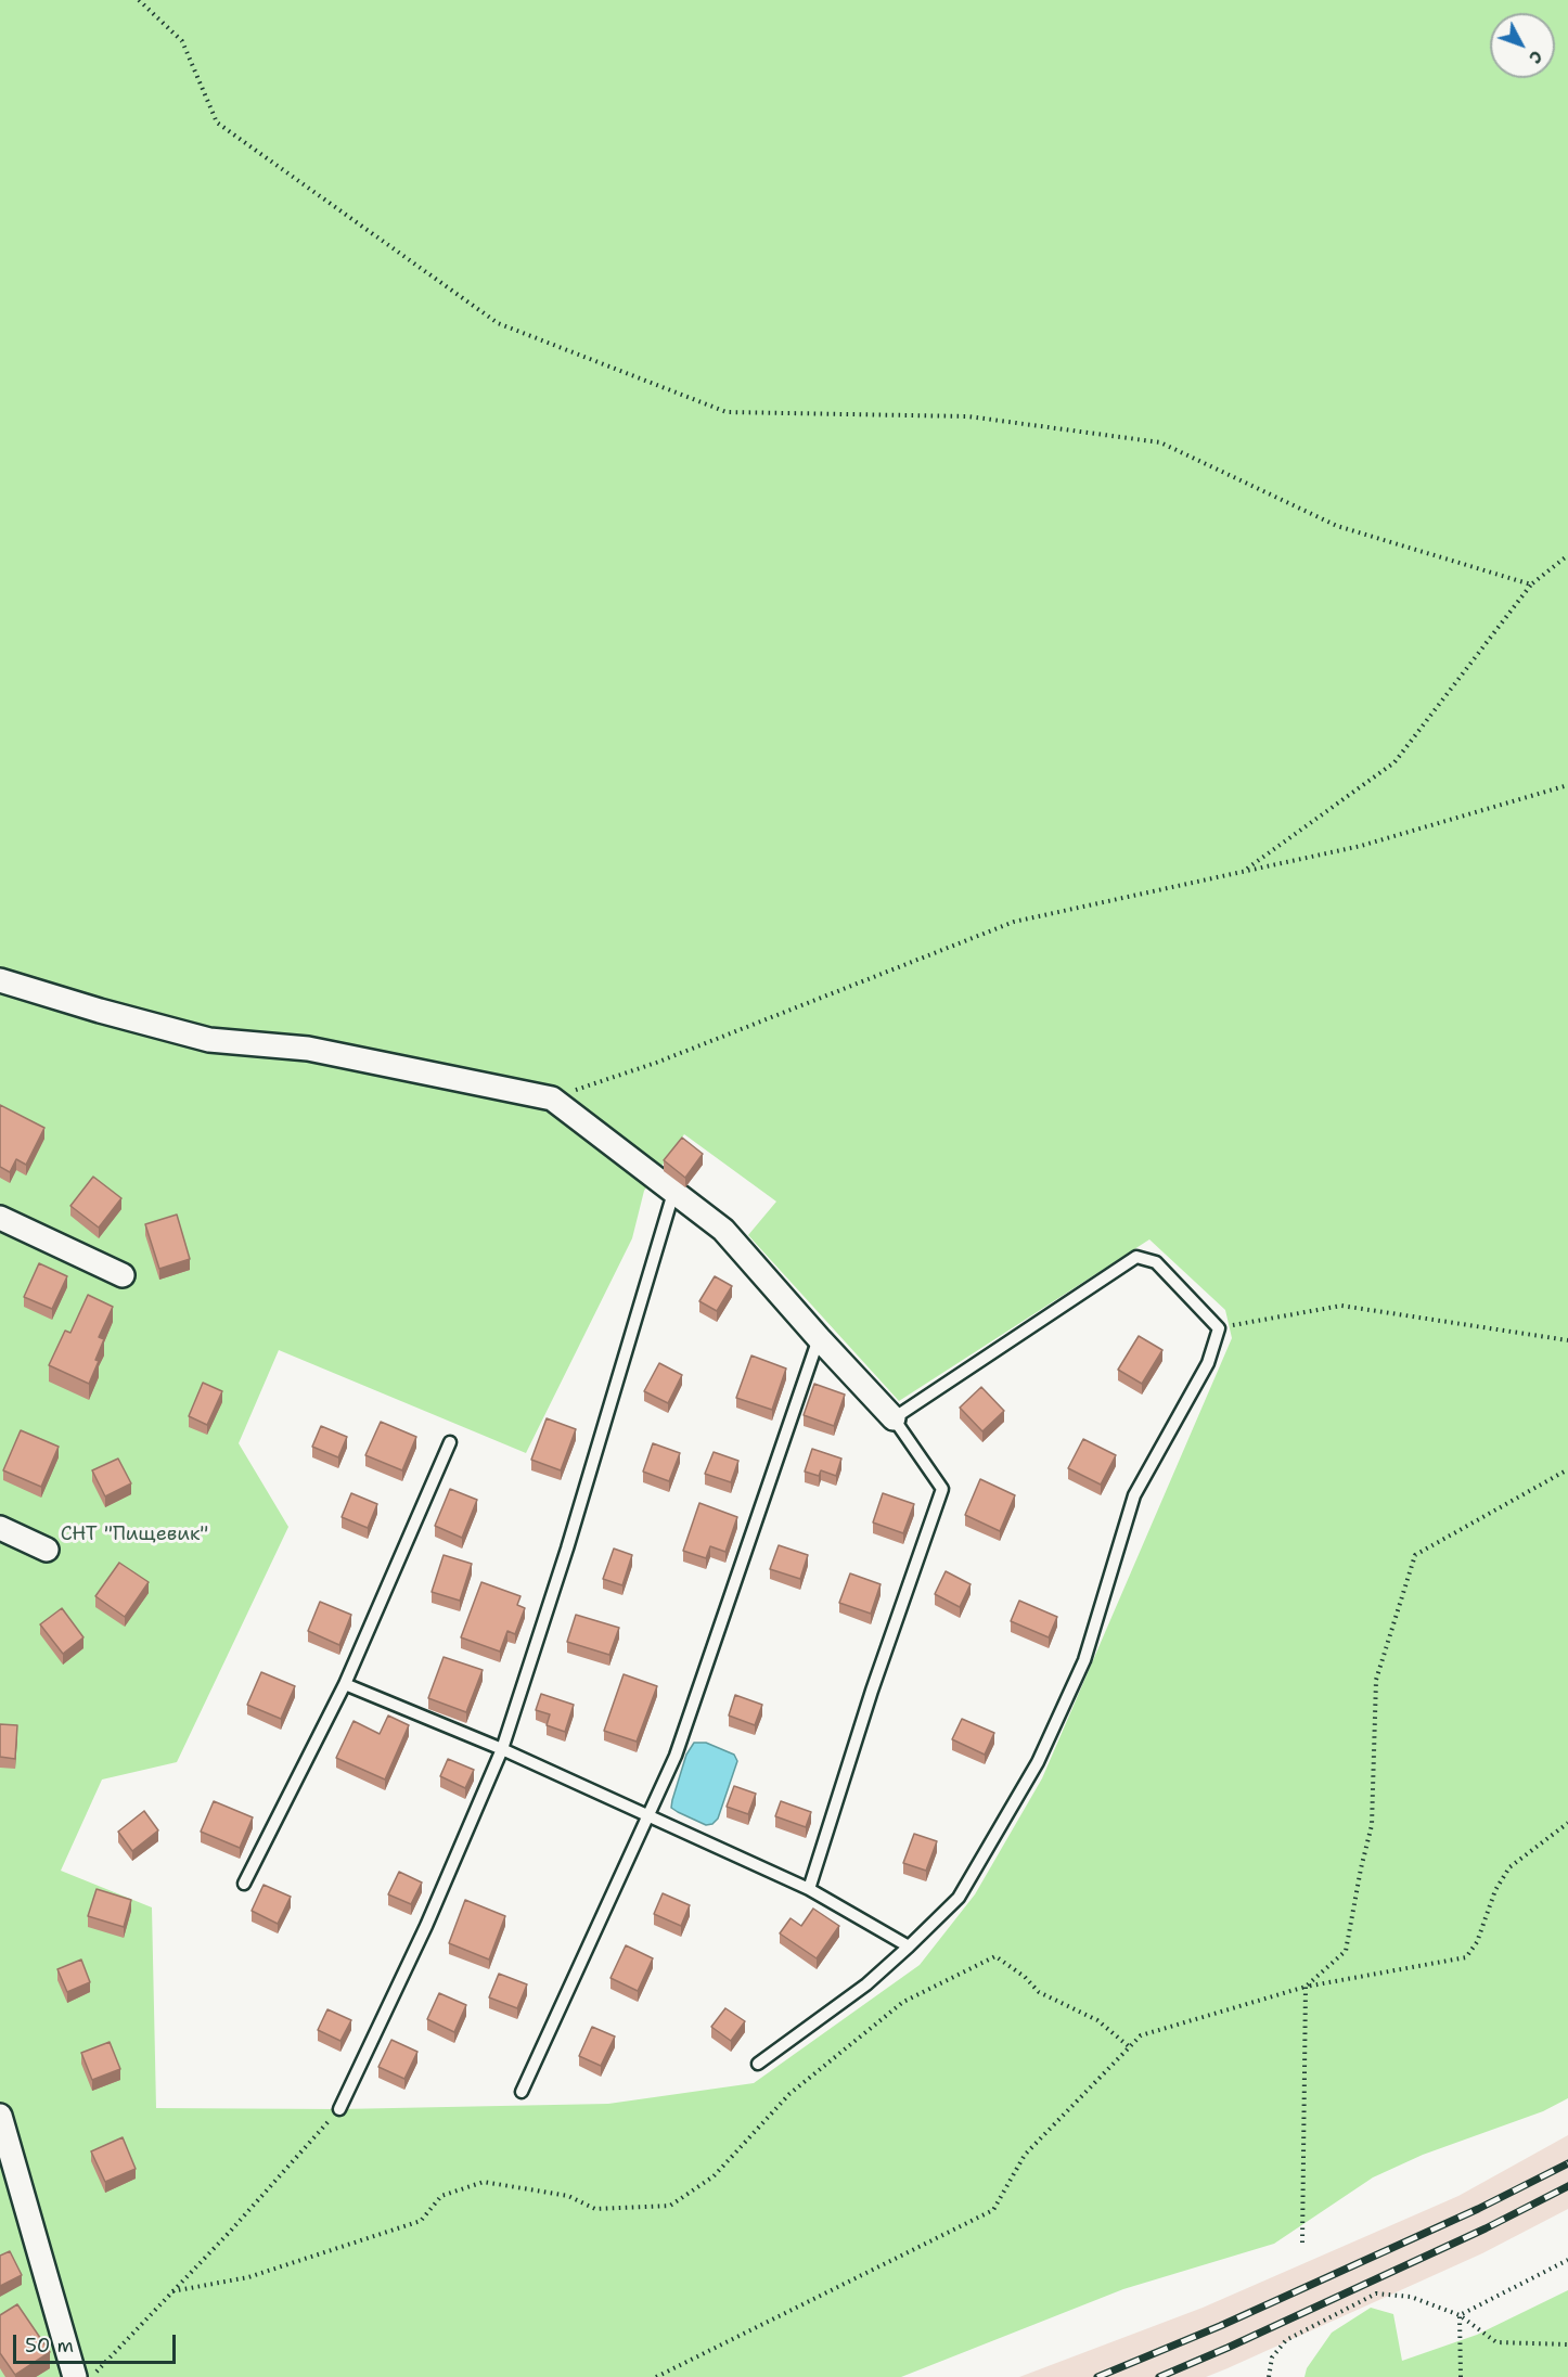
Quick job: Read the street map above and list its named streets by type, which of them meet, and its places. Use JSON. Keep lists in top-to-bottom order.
{
  "parks": ["СНТ \"Пищевик\""],
  "scale_bar": "50 m",
  "north": "bottom right"
}
